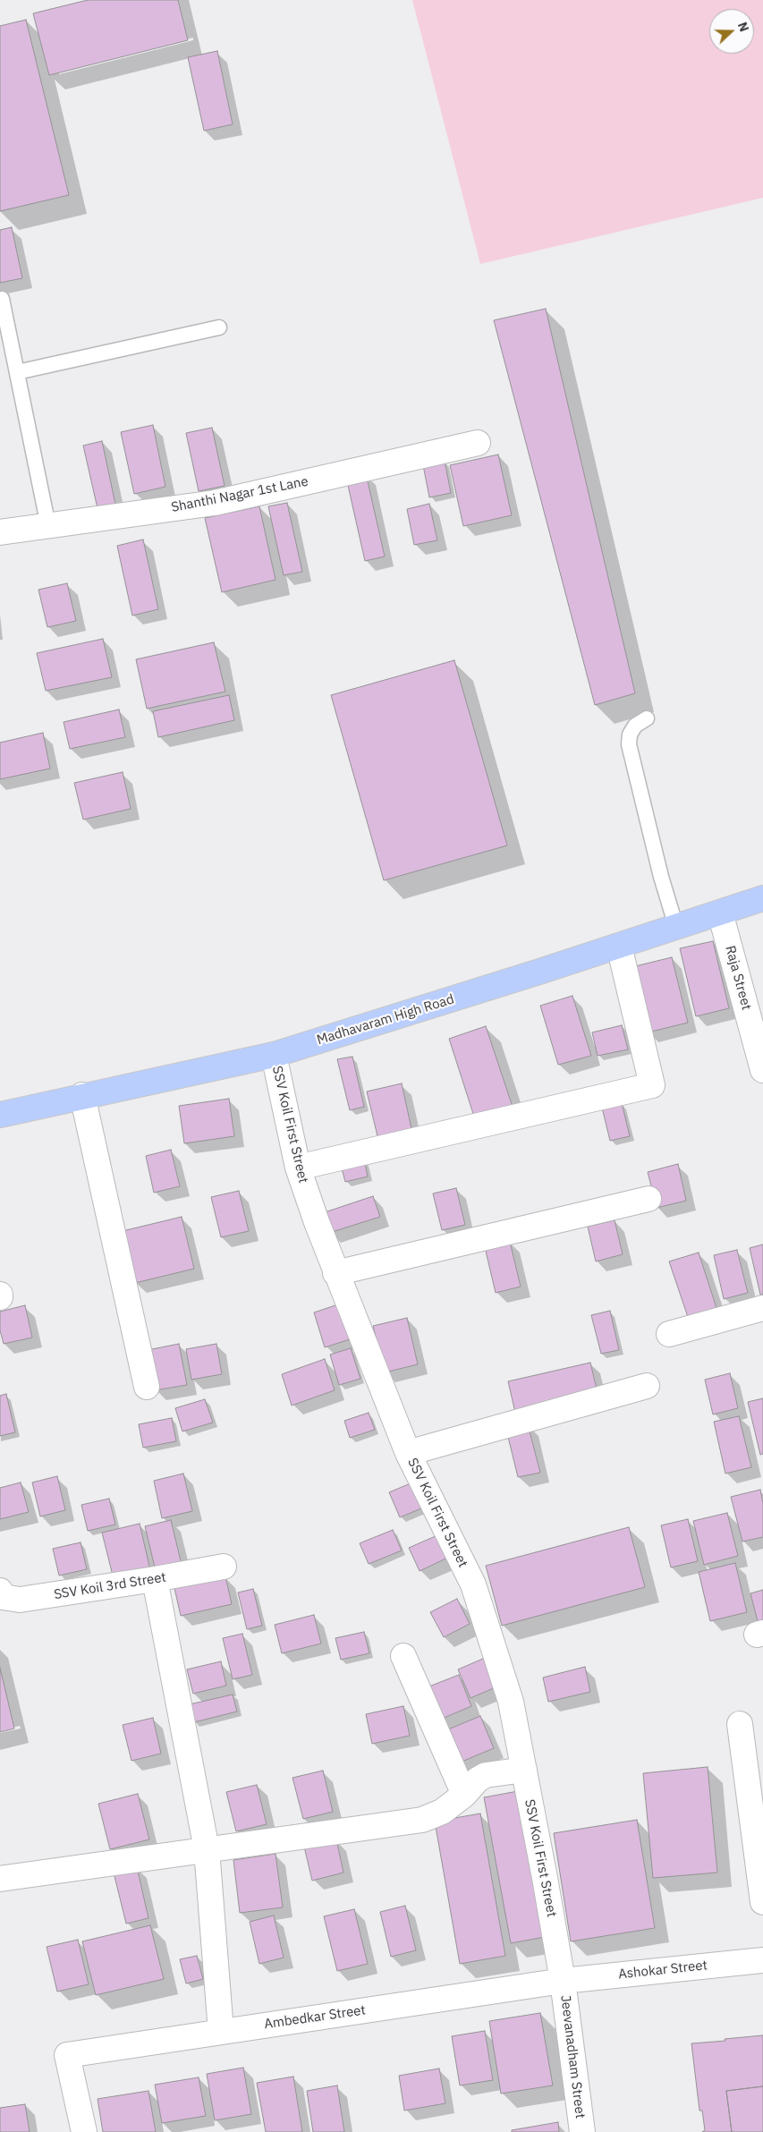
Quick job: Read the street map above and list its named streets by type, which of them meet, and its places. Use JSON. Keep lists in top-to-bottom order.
{
  "streets": {
    "main road": ["Madhavaram High Road"],
    "street": [
      "Shanthi Nagar 1st Lane",
      "Raja Street",
      "SSV Koil First Street",
      "SSV Koil 3rd Street",
      "Ashokar Street",
      "Ambedkar Street",
      "Jeevanadham Street"
    ]
  },
  "crossings": [
    ["Raja Street", "Madhavaram High Road"],
    ["Madhavaram High Road", "SSV Koil First Street"],
    ["SSV Koil First Street", "Ashokar Street"],
    ["SSV Koil First Street", "Ambedkar Street"],
    ["SSV Koil First Street", "Jeevanadham Street"],
    ["Ashokar Street", "Ambedkar Street"],
    ["Ashokar Street", "Jeevanadham Street"],
    ["Ambedkar Street", "Jeevanadham Street"]
  ],
  "north": "right"
}
